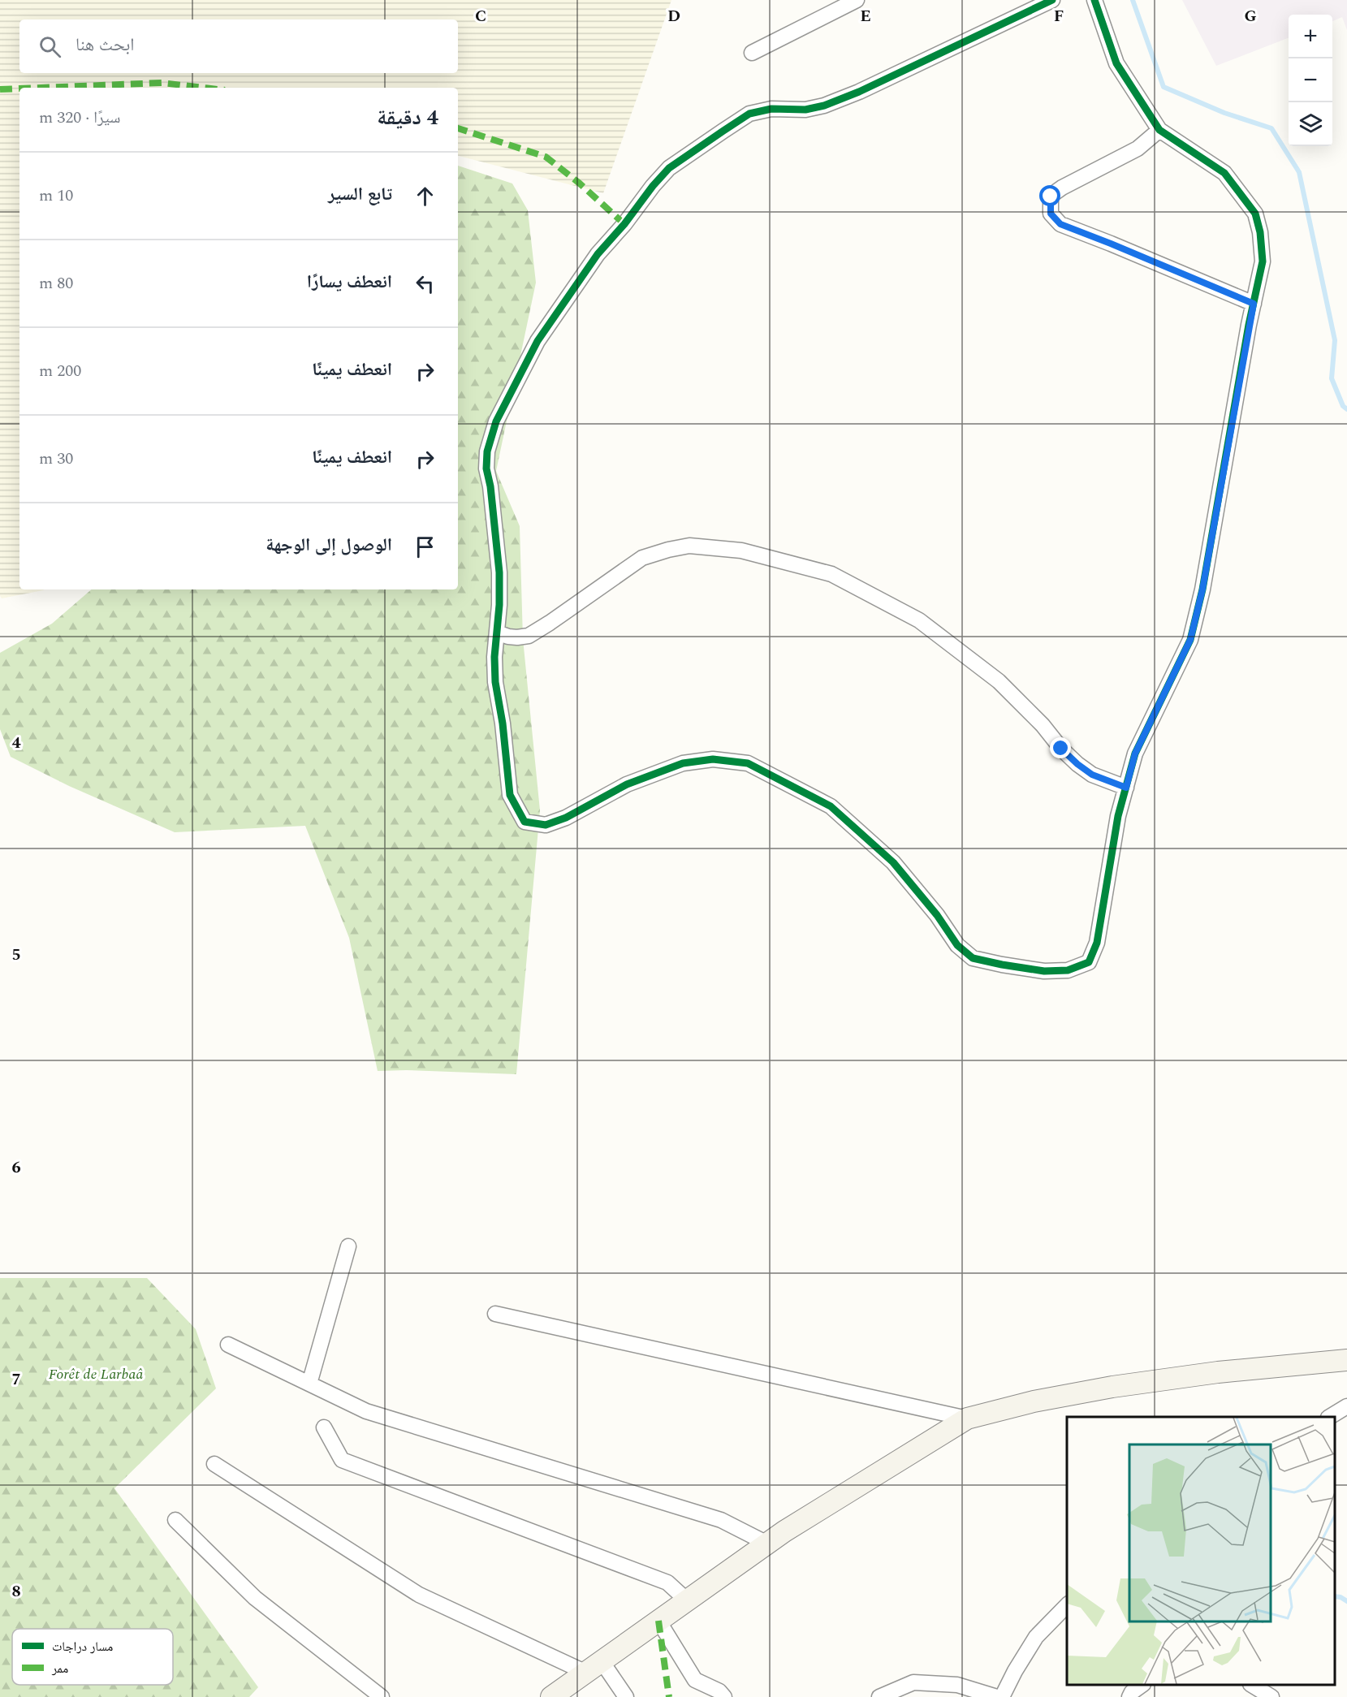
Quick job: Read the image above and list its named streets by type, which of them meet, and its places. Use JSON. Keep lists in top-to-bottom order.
{
  "parks": ["Forêt de Larbaâ"],
  "legend": ["مسار دراجات", "ممر"],
  "page": {
    "map_buttons": ["+", "−"],
    "search": "ابحث هنا",
    "heading": ["4 دقيقة", "سيرًا · 320 m"],
    "list": [
      ["تابع السير", "10 m"],
      ["انعطف يسارًا", "80 m"],
      ["انعطف يمينًا", "200 m"],
      ["انعطف يمينًا", "30 m"],
      "الوصول إلى الوجهة"
    ]
  },
  "grid": {
    "columns": [
      "C",
      "D",
      "E",
      "F",
      "G"
    ],
    "rows": [
      "4",
      "5",
      "6",
      "7",
      "8"
    ]
  }
}
